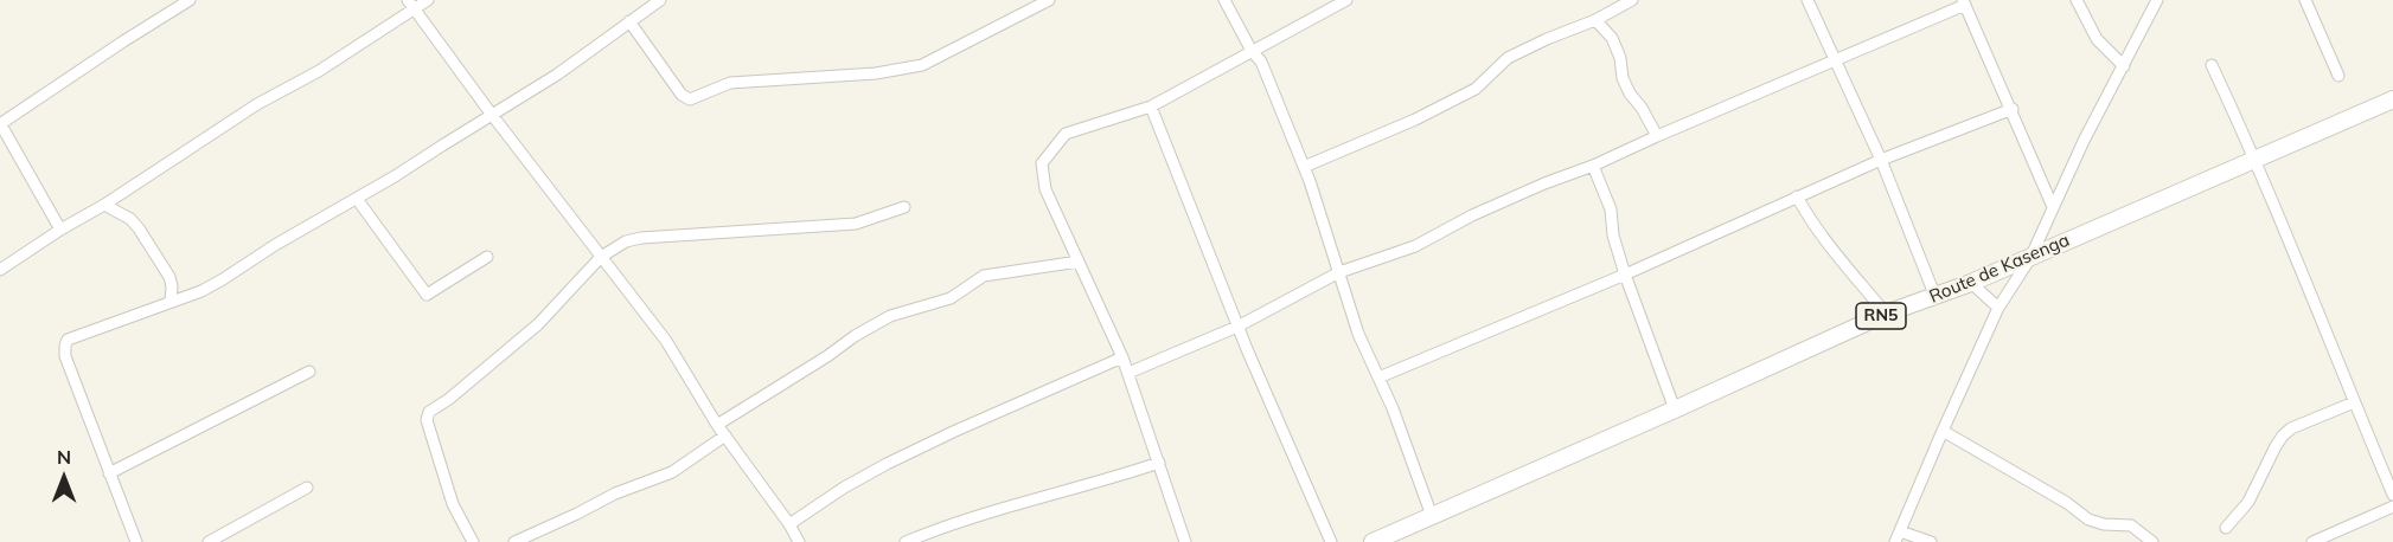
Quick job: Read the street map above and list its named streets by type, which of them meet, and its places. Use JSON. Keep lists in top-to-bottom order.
{
  "streets": {
    "highway": ["Route de Kasenga", "RN5"]
  },
  "north": "top"
}
